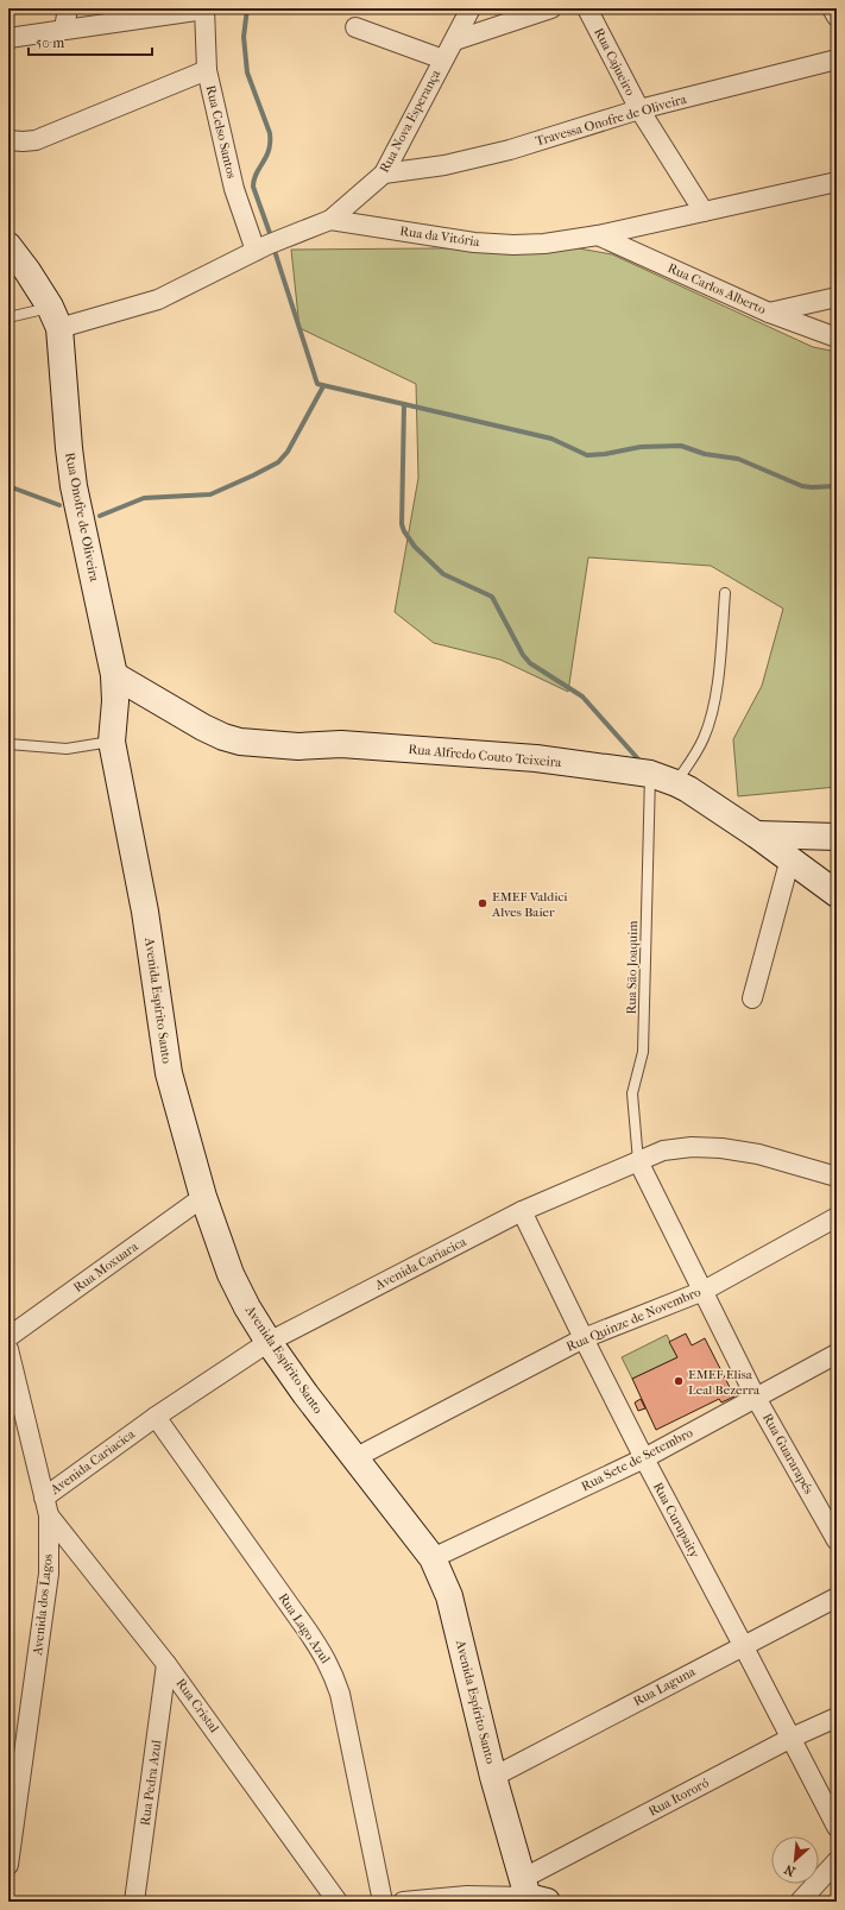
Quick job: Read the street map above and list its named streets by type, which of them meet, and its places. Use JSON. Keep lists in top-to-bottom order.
{
  "streets": {
    "street": [
      "Rua Cajueiro",
      "Travessa Onofre de Oliveira",
      "Rua Nova Esperança",
      "Rua Celso Santos",
      "Rua da Vitória",
      "Rua Carlos Alberto",
      "Rua Onofre de Oliveira",
      "Rua Alfredo Couto Teixeira",
      "Avenida Espírito Santo",
      "Avenida Cariacica",
      "Rua Moxuara",
      "Rua Quinze de Novembro",
      "Rua Guararapés",
      "Rua Sete de Setembro",
      "Rua Curupaity",
      "Avenida dos Lagos",
      "Rua Lago Azul",
      "Rua Laguna",
      "Rua Cristal",
      "Rua Pedra Azul",
      "Rua Itororó"
    ],
    "lane": ["Rua São Joaquim"]
  },
  "crossings": [
    ["Rua Cajueiro", "Travessa Onofre de Oliveira"],
    ["Rua Cajueiro", "Rua da Vitória"],
    ["Travessa Onofre de Oliveira", "Rua Nova Esperança"],
    ["Rua Nova Esperança", "Rua da Vitória"],
    ["Rua da Vitória", "Rua Carlos Alberto"],
    ["Rua Onofre de Oliveira", "Rua Alfredo Couto Teixeira"],
    ["Rua Onofre de Oliveira", "Avenida Espírito Santo"],
    ["Rua Alfredo Couto Teixeira", "Rua São Joaquim"],
    ["Rua Alfredo Couto Teixeira", "Avenida Espírito Santo"],
    ["Rua São Joaquim", "Avenida Cariacica"],
    ["Rua São Joaquim", "Rua Guararapés"],
    ["Avenida Espírito Santo", "Avenida Cariacica"],
    ["Avenida Espírito Santo", "Rua Moxuara"],
    ["Avenida Espírito Santo", "Rua Quinze de Novembro"],
    ["Avenida Espírito Santo", "Rua Sete de Setembro"],
    ["Avenida Espírito Santo", "Rua Laguna"],
    ["Avenida Espírito Santo", "Rua Itororó"],
    ["Avenida Cariacica", "Rua Guararapés"],
    ["Avenida Cariacica", "Rua Curupaity"],
    ["Avenida Cariacica", "Avenida dos Lagos"],
    ["Avenida Cariacica", "Rua Lago Azul"],
    ["Avenida Cariacica", "Rua Cristal"],
    ["Rua Quinze de Novembro", "Rua Guararapés"],
    ["Rua Quinze de Novembro", "Rua Curupaity"],
    ["Rua Guararapés", "Rua Sete de Setembro"],
    ["Rua Sete de Setembro", "Rua Curupaity"],
    ["Rua Curupaity", "Rua Laguna"],
    ["Rua Curupaity", "Rua Itororó"],
    ["Avenida dos Lagos", "Rua Cristal"],
    ["Rua Cristal", "Rua Pedra Azul"]
  ],
  "places": ["EMEF Valdici Alves Baier", "EMEF Elisa Leal Bezerra"],
  "scale_bar": "50 m",
  "north": "bottom left"
}
